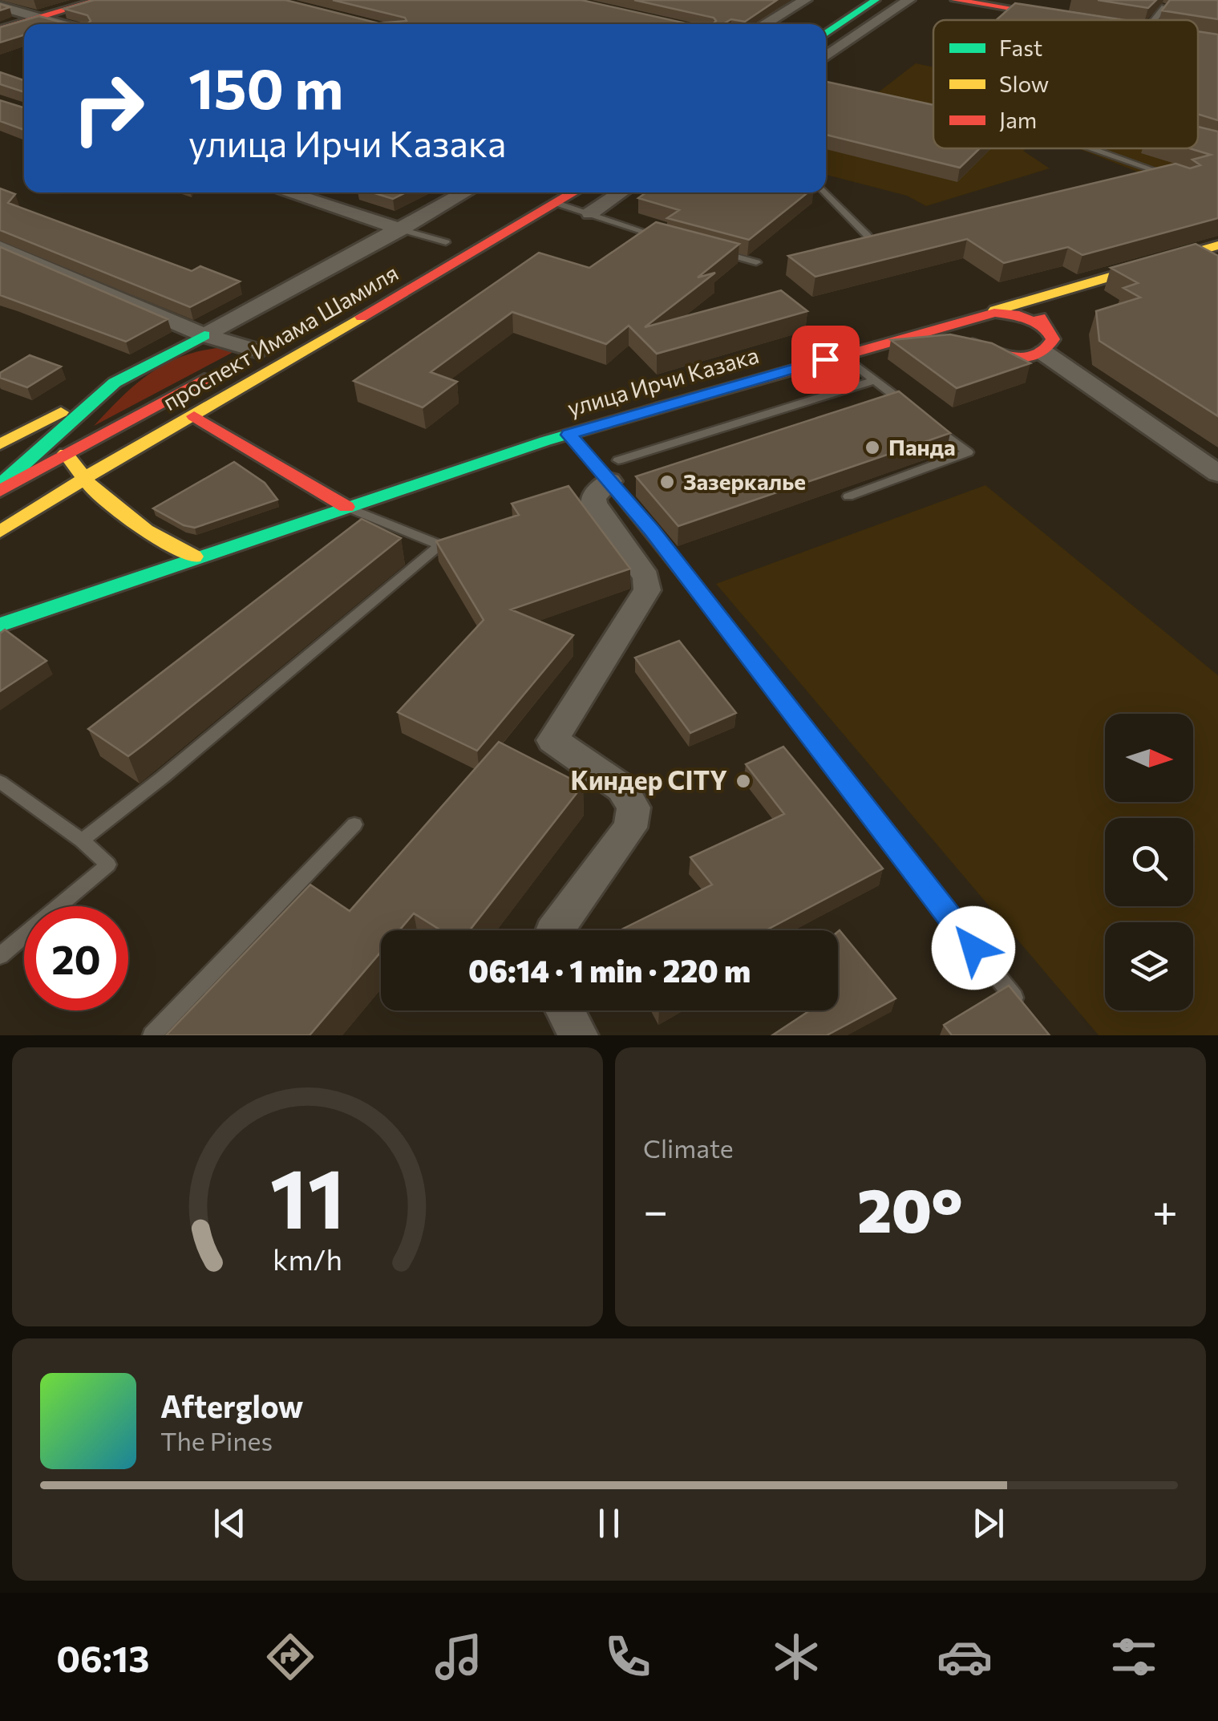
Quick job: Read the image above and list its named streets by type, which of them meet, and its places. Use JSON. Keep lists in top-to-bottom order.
{
  "streets": {
    "main road": ["проспект Имама Шамиля", "улица Ирчи Казака"]
  },
  "places": ["Панда", "Зазеркалье", "Киндер CITY"],
  "legend": ["Fast", "Slow", "Jam"],
  "north": "right",
  "page": {
    "turn": ["150 m", "улица Ирчи Казака"],
    "limit": "20",
    "trip": "06:14 · 1 min · 220 m",
    "tile": "Climate",
    "heat": ["−", "20°", "+"],
    "song": ["Afterglow", "The Pines"],
    "tabs": "06:13",
    "gauge": ["11", "km/h"]
  }
}
